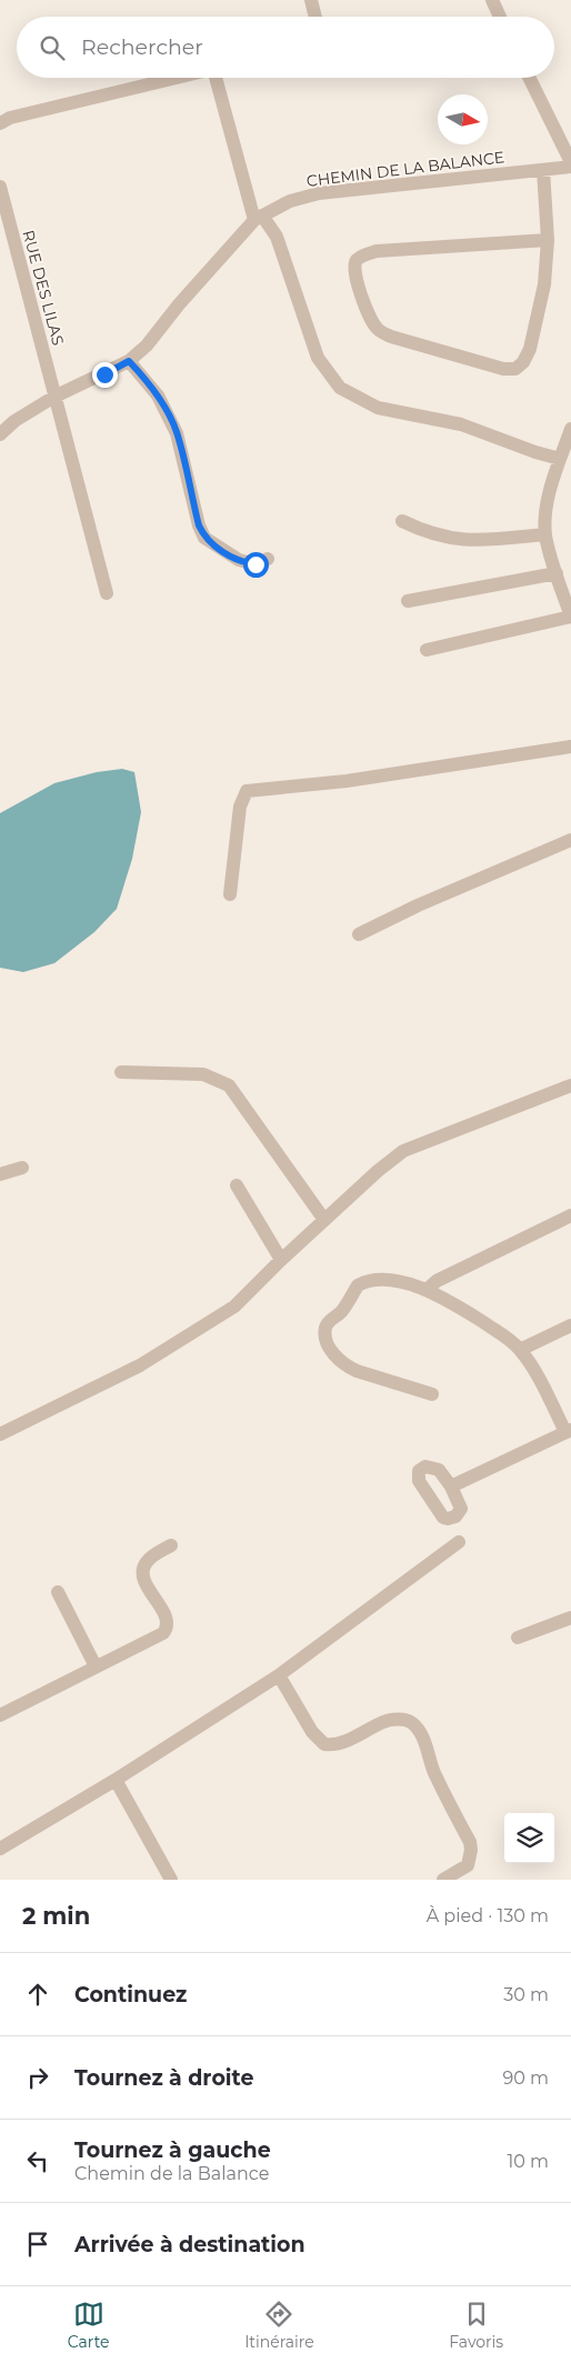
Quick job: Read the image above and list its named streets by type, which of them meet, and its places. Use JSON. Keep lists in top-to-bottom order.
{
  "streets": {
    "street": ["CHEMIN DE LA BALANCE", "RUE DES LILAS"]
  },
  "crossings": [
    ["CHEMIN DE LA BALANCE", "RUE DES LILAS"]
  ],
  "north": "right",
  "page": {
    "search": "Rechercher",
    "heading": ["2 min", "À pied · 130 m"],
    "list": [
      ["Continuez", "30 m"],
      ["Tournez à droite", "90 m"],
      ["Tournez à gauche", "Chemin de la Balance", "10 m"],
      "Arrivée à destination"
    ],
    "nav": ["Carte", "Itinéraire", "Favoris"]
  }
}
